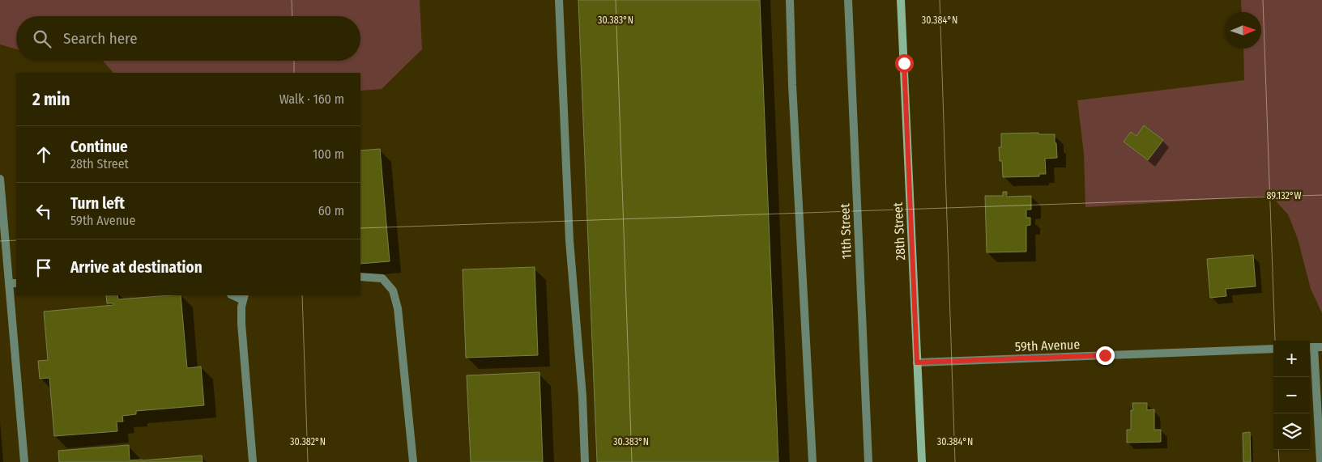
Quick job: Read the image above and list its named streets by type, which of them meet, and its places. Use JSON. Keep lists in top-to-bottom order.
{
  "streets": {
    "main road": ["28th Street"],
    "street": ["11th Street", "59th Avenue"]
  },
  "crossings": [
    ["28th Street", "59th Avenue"]
  ],
  "north": "right",
  "page": {
    "search": "Search here",
    "heading": ["2 min", "Walk · 160 m"],
    "list": [
      ["Continue", "28th Street", "100 m"],
      ["Turn left", "59th Avenue", "60 m"],
      "Arrive at destination"
    ],
    "map_buttons": ["+", "−"]
  },
  "coordinates": [
    "30.383°N",
    "30.384°N",
    "89.132°W",
    "30.382°N"
  ]
}
